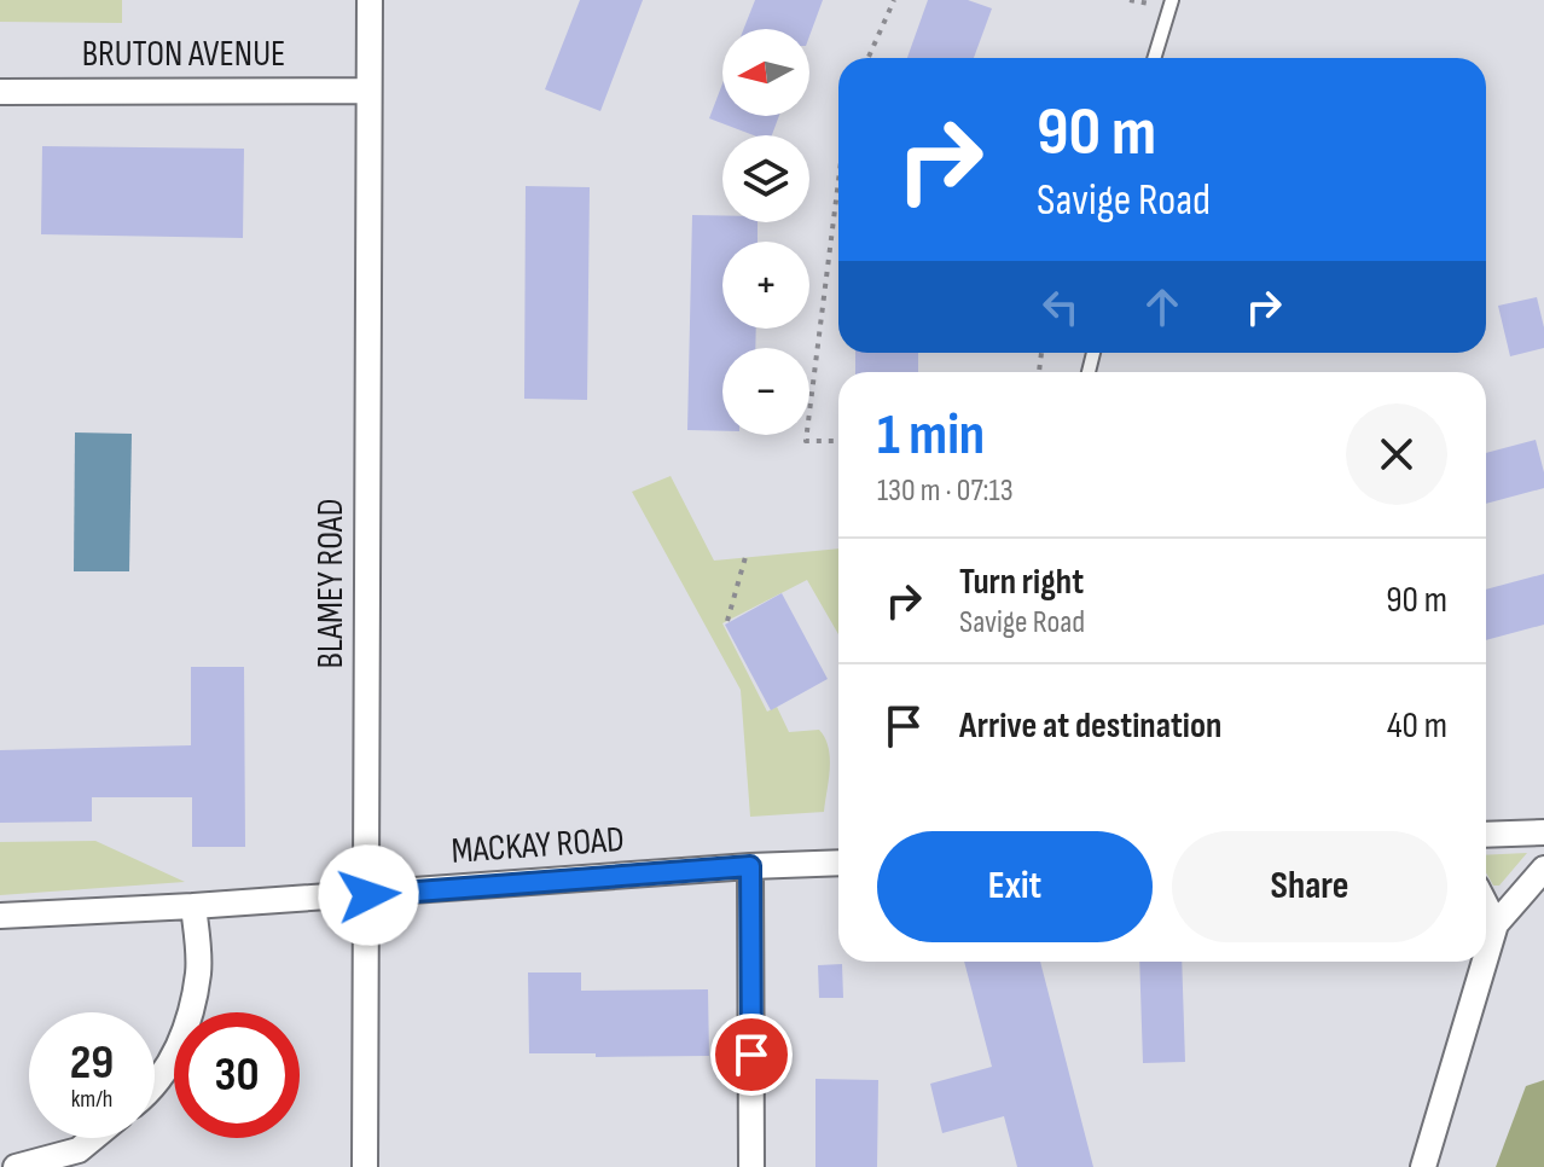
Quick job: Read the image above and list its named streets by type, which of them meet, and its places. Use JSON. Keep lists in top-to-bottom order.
{
  "streets": {
    "street": ["BRUTON AVENUE", "BLAMEY ROAD", "MACKAY ROAD"]
  },
  "crossings": [
    ["BRUTON AVENUE", "BLAMEY ROAD"],
    ["BLAMEY ROAD", "MACKAY ROAD"]
  ],
  "north": "left",
  "page": {
    "map_buttons": ["+", "−"],
    "turn": ["90 m", "Savige Road"],
    "heading": ["1 min", "130 m · 07:13"],
    "list": [
      {
        "name": "Turn right",
        "note": "Savige Road",
        "value": "90 m"
      },
      {
        "name": "Arrive at destination",
        "value": "40 m"
      }
    ],
    "buttons": ["Exit", "Share"],
    "speed": "29 km/h",
    "limit": "30"
  }
}
